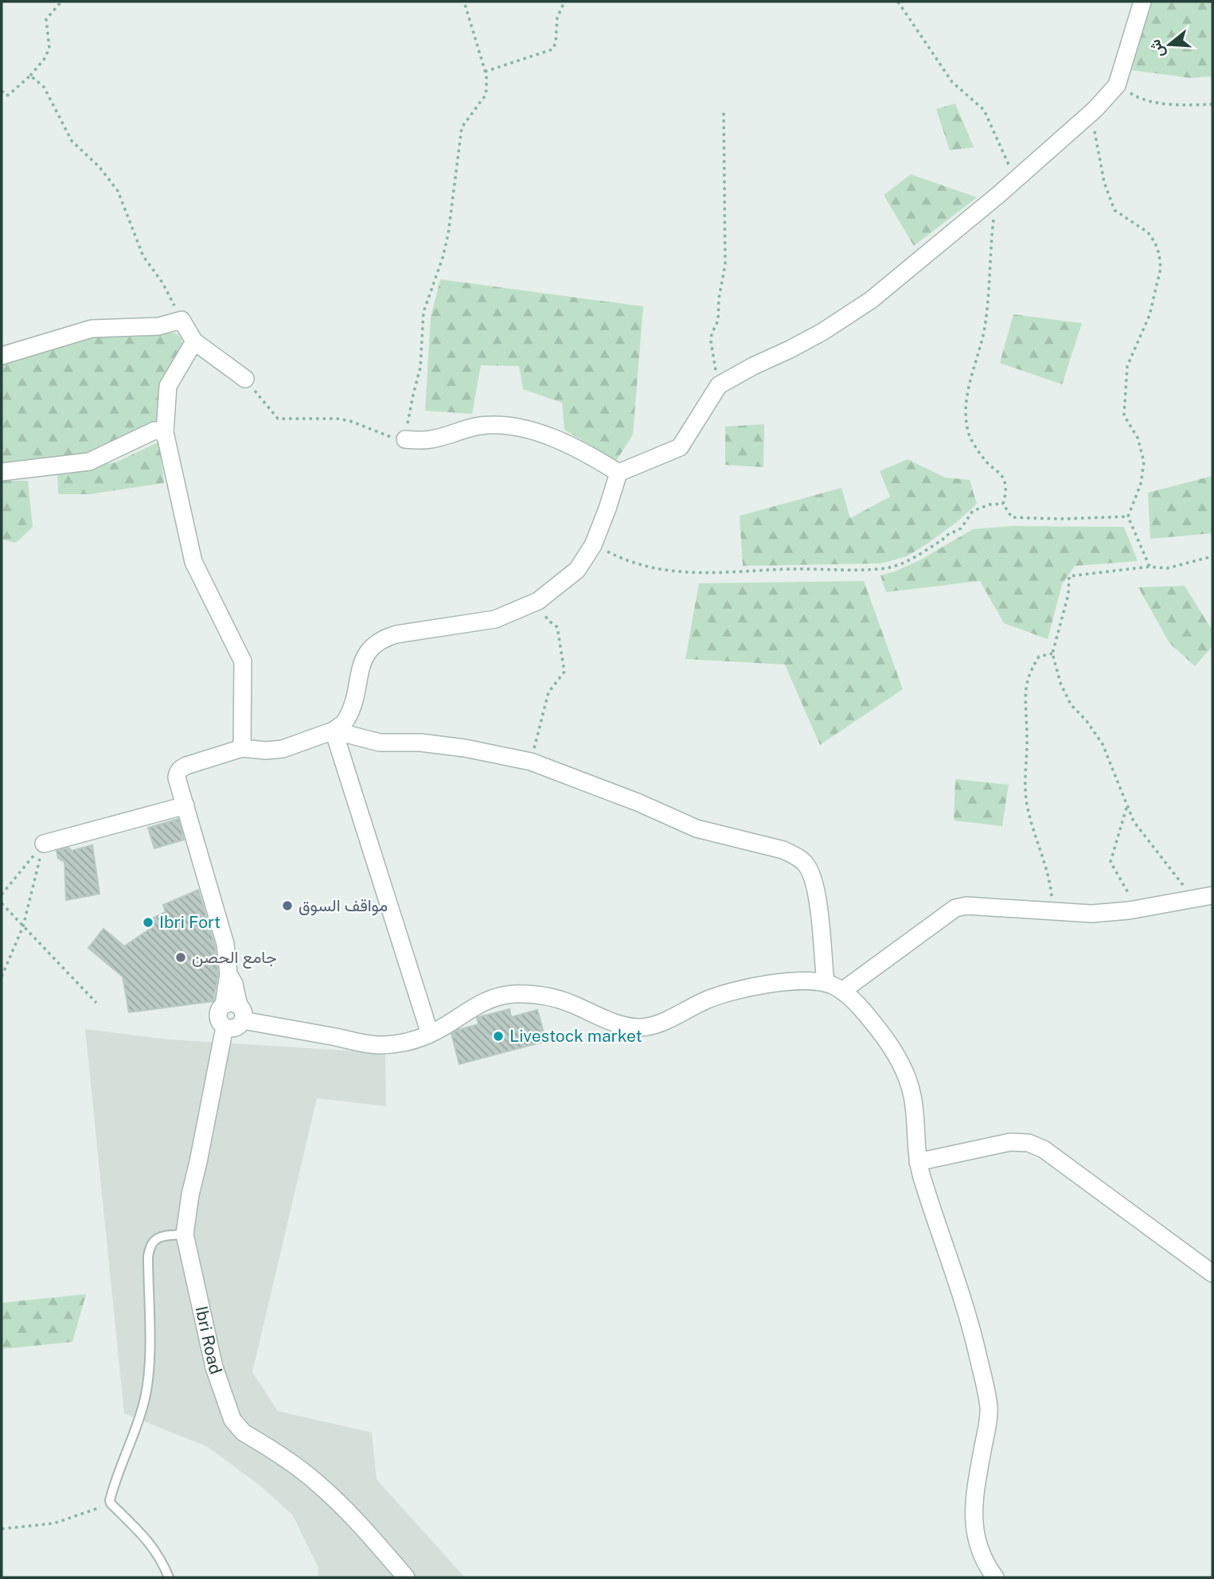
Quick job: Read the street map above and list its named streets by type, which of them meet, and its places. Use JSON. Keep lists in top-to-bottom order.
{
  "streets": {
    "street": ["Ibri Road"]
  },
  "places": [
    "مواقف السوق",
    "Ibri Fort",
    "جامع الحصن",
    "Livestock market"
  ],
  "north": "left"
}
